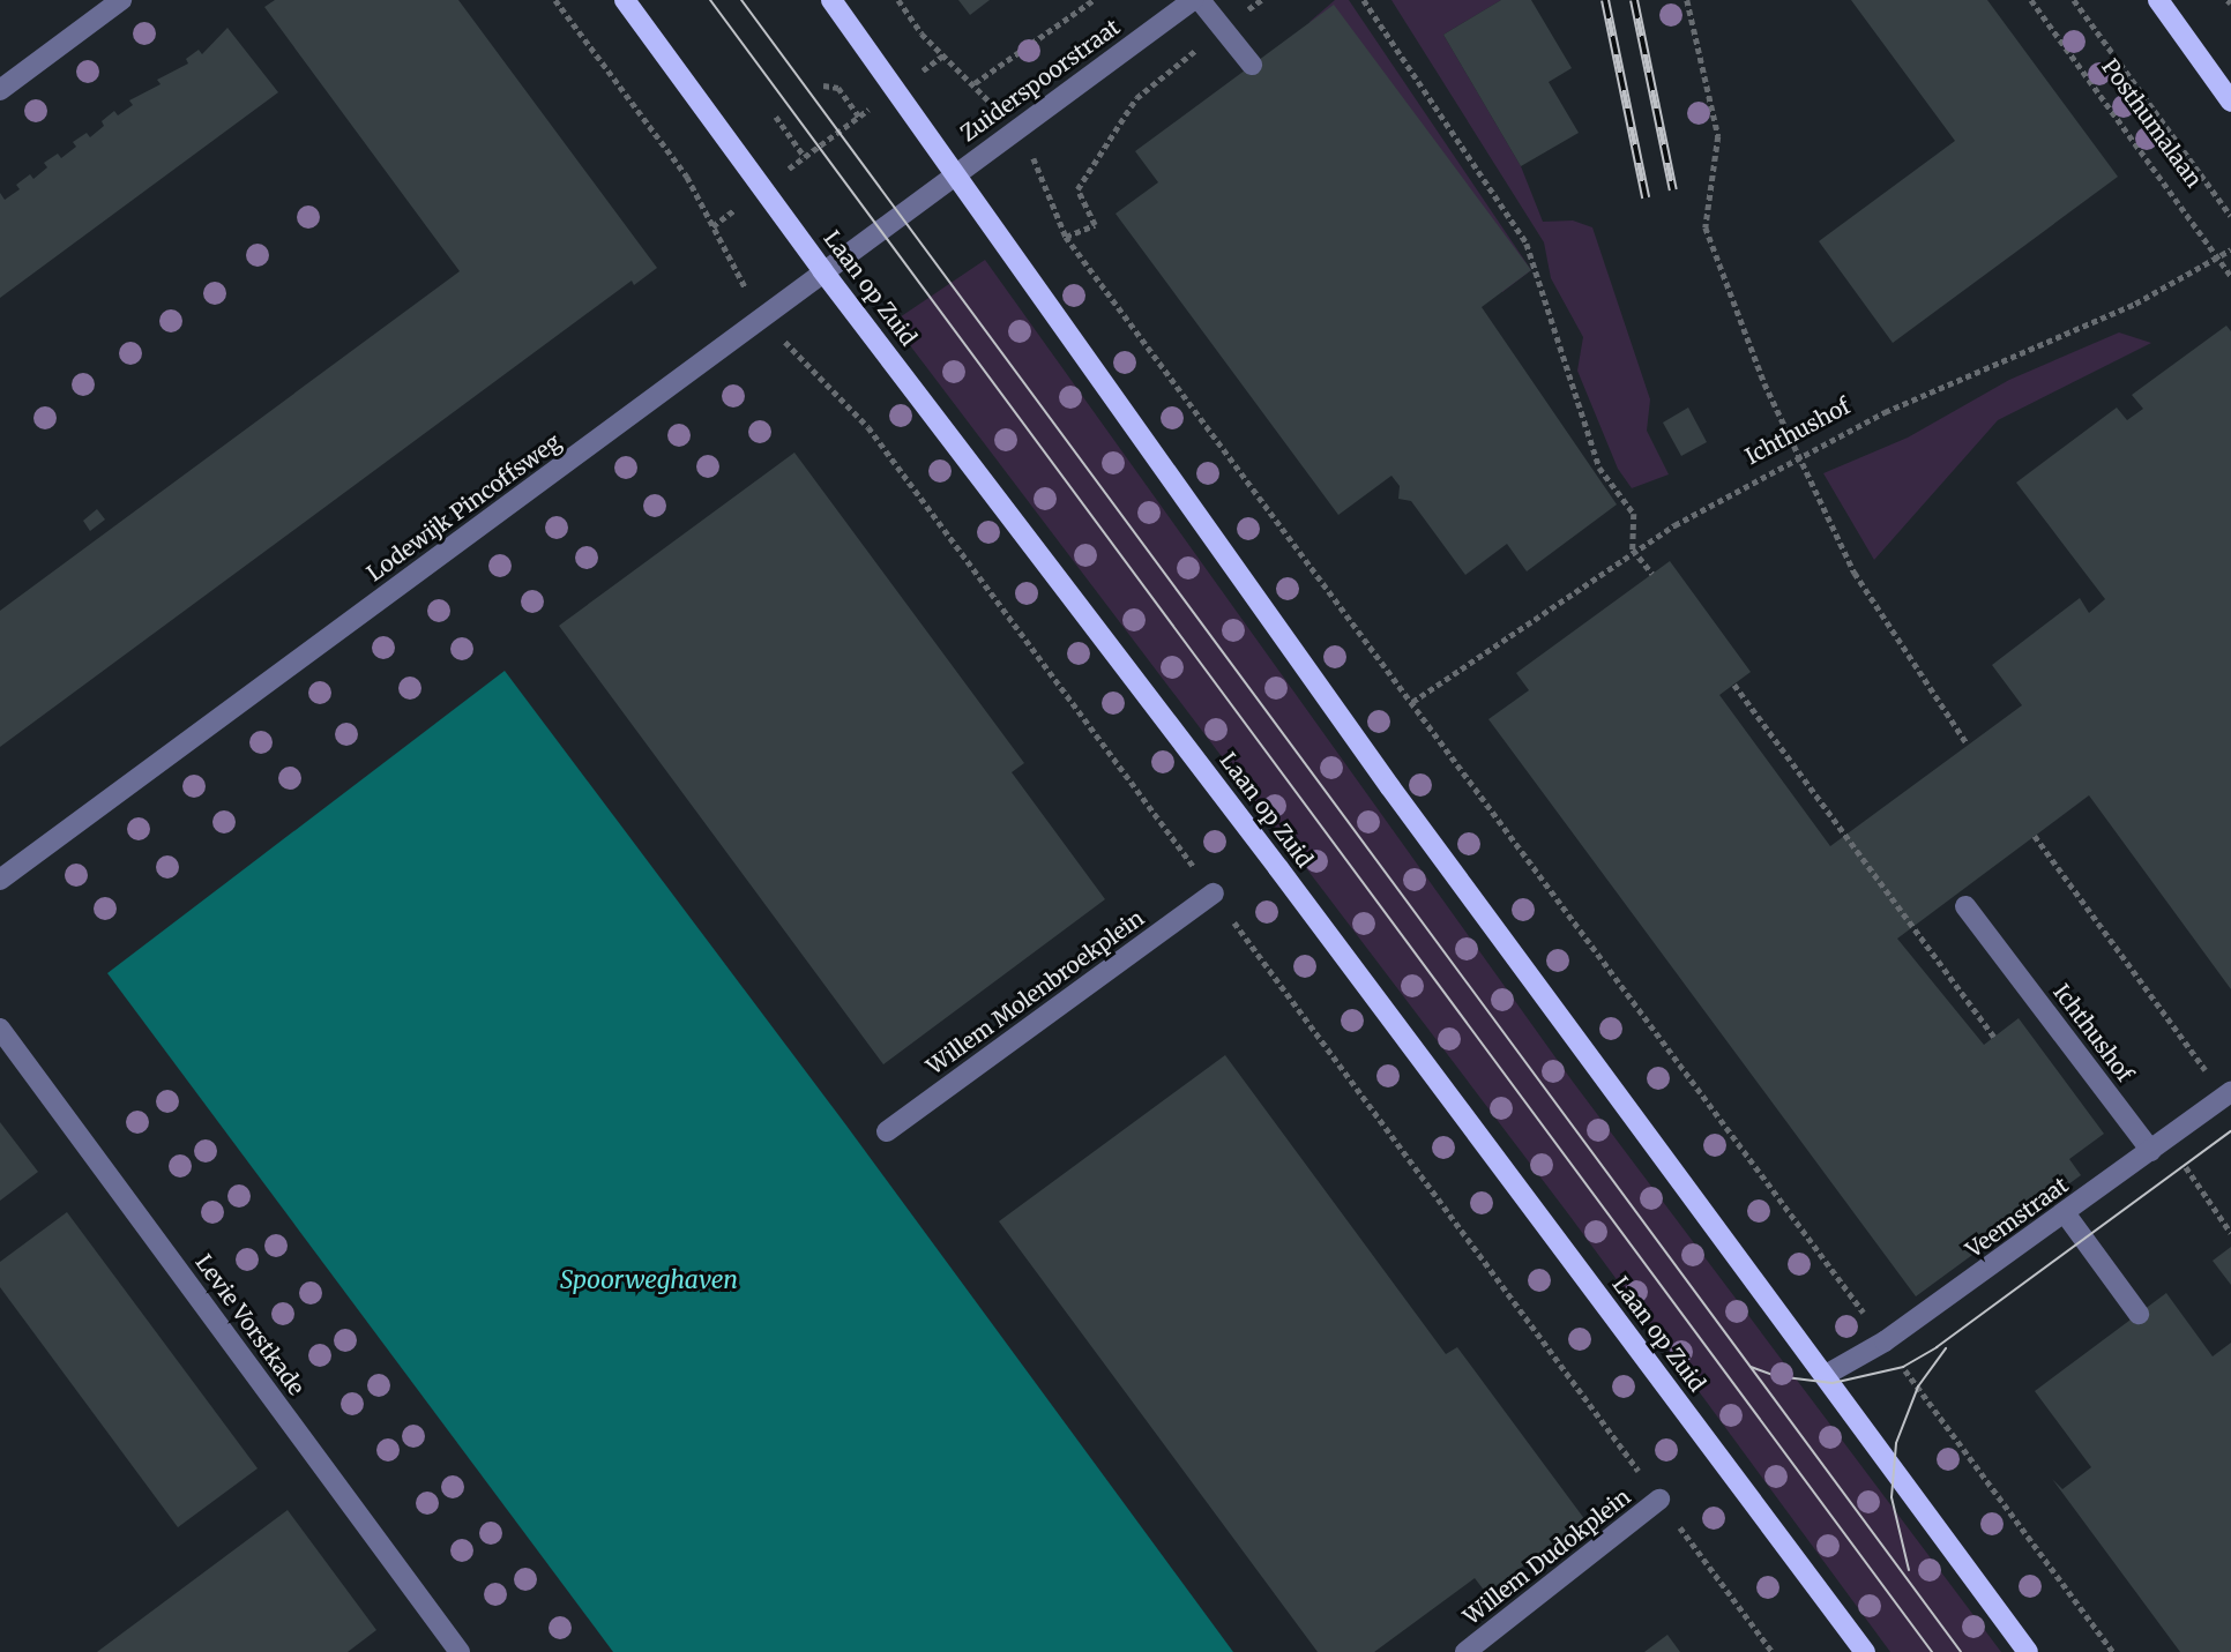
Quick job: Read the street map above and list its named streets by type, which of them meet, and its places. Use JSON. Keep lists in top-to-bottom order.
{
  "streets": {
    "main road": ["Laan op Zuid"],
    "street": [
      "Zuiderspoorstraat",
      "Ichthushof",
      "Lodewijk Pincoffsweg",
      "Willem Molenbroekplein",
      "Veemstraat",
      "Levie Vorstkade",
      "Willem Dudokplein"
    ],
    "path": ["Posthumalaan"]
  },
  "crossings": [
    ["Zuiderspoorstraat", "Lodewijk Pincoffsweg"],
    ["Posthumalaan", "Ichthushof"],
    ["Laan op Zuid", "Lodewijk Pincoffsweg"],
    ["Ichthushof", "Veemstraat"]
  ],
  "water": ["Spoorweghaven"]
}
